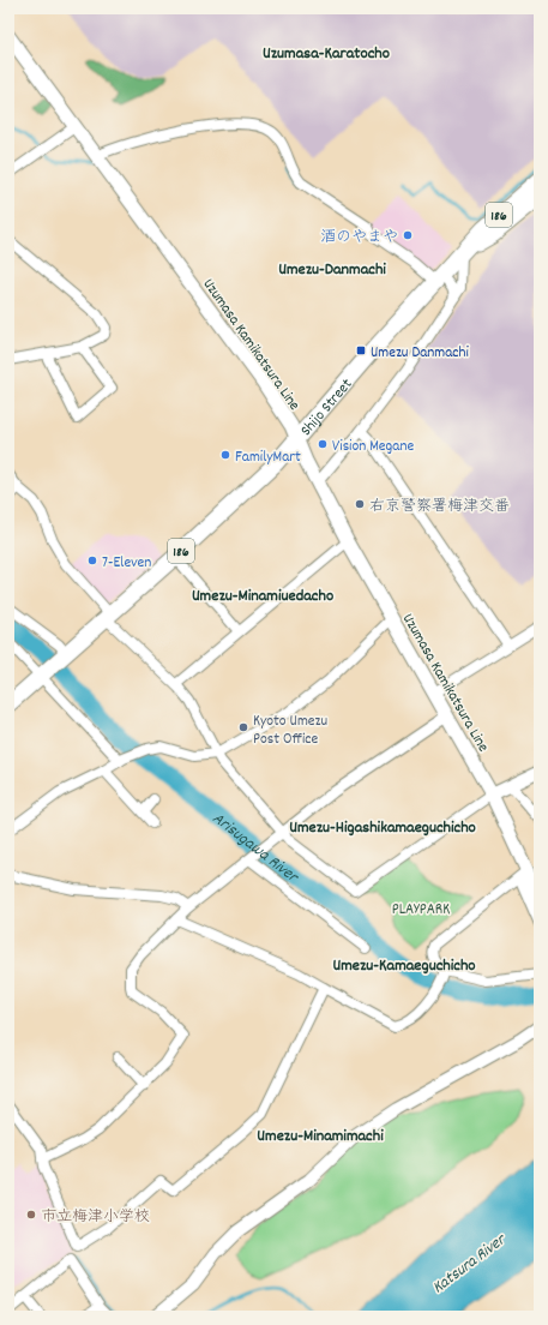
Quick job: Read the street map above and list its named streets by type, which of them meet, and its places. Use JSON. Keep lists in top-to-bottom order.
{
  "streets": {
    "main road": ["186", "Uzumasa Kamikatsura Line", "Shijo Street"]
  },
  "crossings": [
    ["Uzumasa Kamikatsura Line", "Shijo Street"]
  ],
  "districts": [
    "Uzumasa-Karatocho",
    "Umezu-Danmachi",
    "Umezu-Minamiuedacho",
    "Umezu-Higashikamaeguchicho",
    "Umezu-Kamaeguchicho",
    "Umezu-Minamimachi"
  ],
  "water": ["Arisugawa River", "Katsura River"],
  "parks": ["PLAYPARK"],
  "places": {
    "other": [
      "酒のやまや",
      "Vision Megane",
      "FamilyMart",
      "右京警察署梅津交番",
      "7-Eleven",
      "Kyoto Umezu Post Office",
      "市立梅津小学校"
    ],
    "transit": ["Umezu Danmachi"]
  }
}
